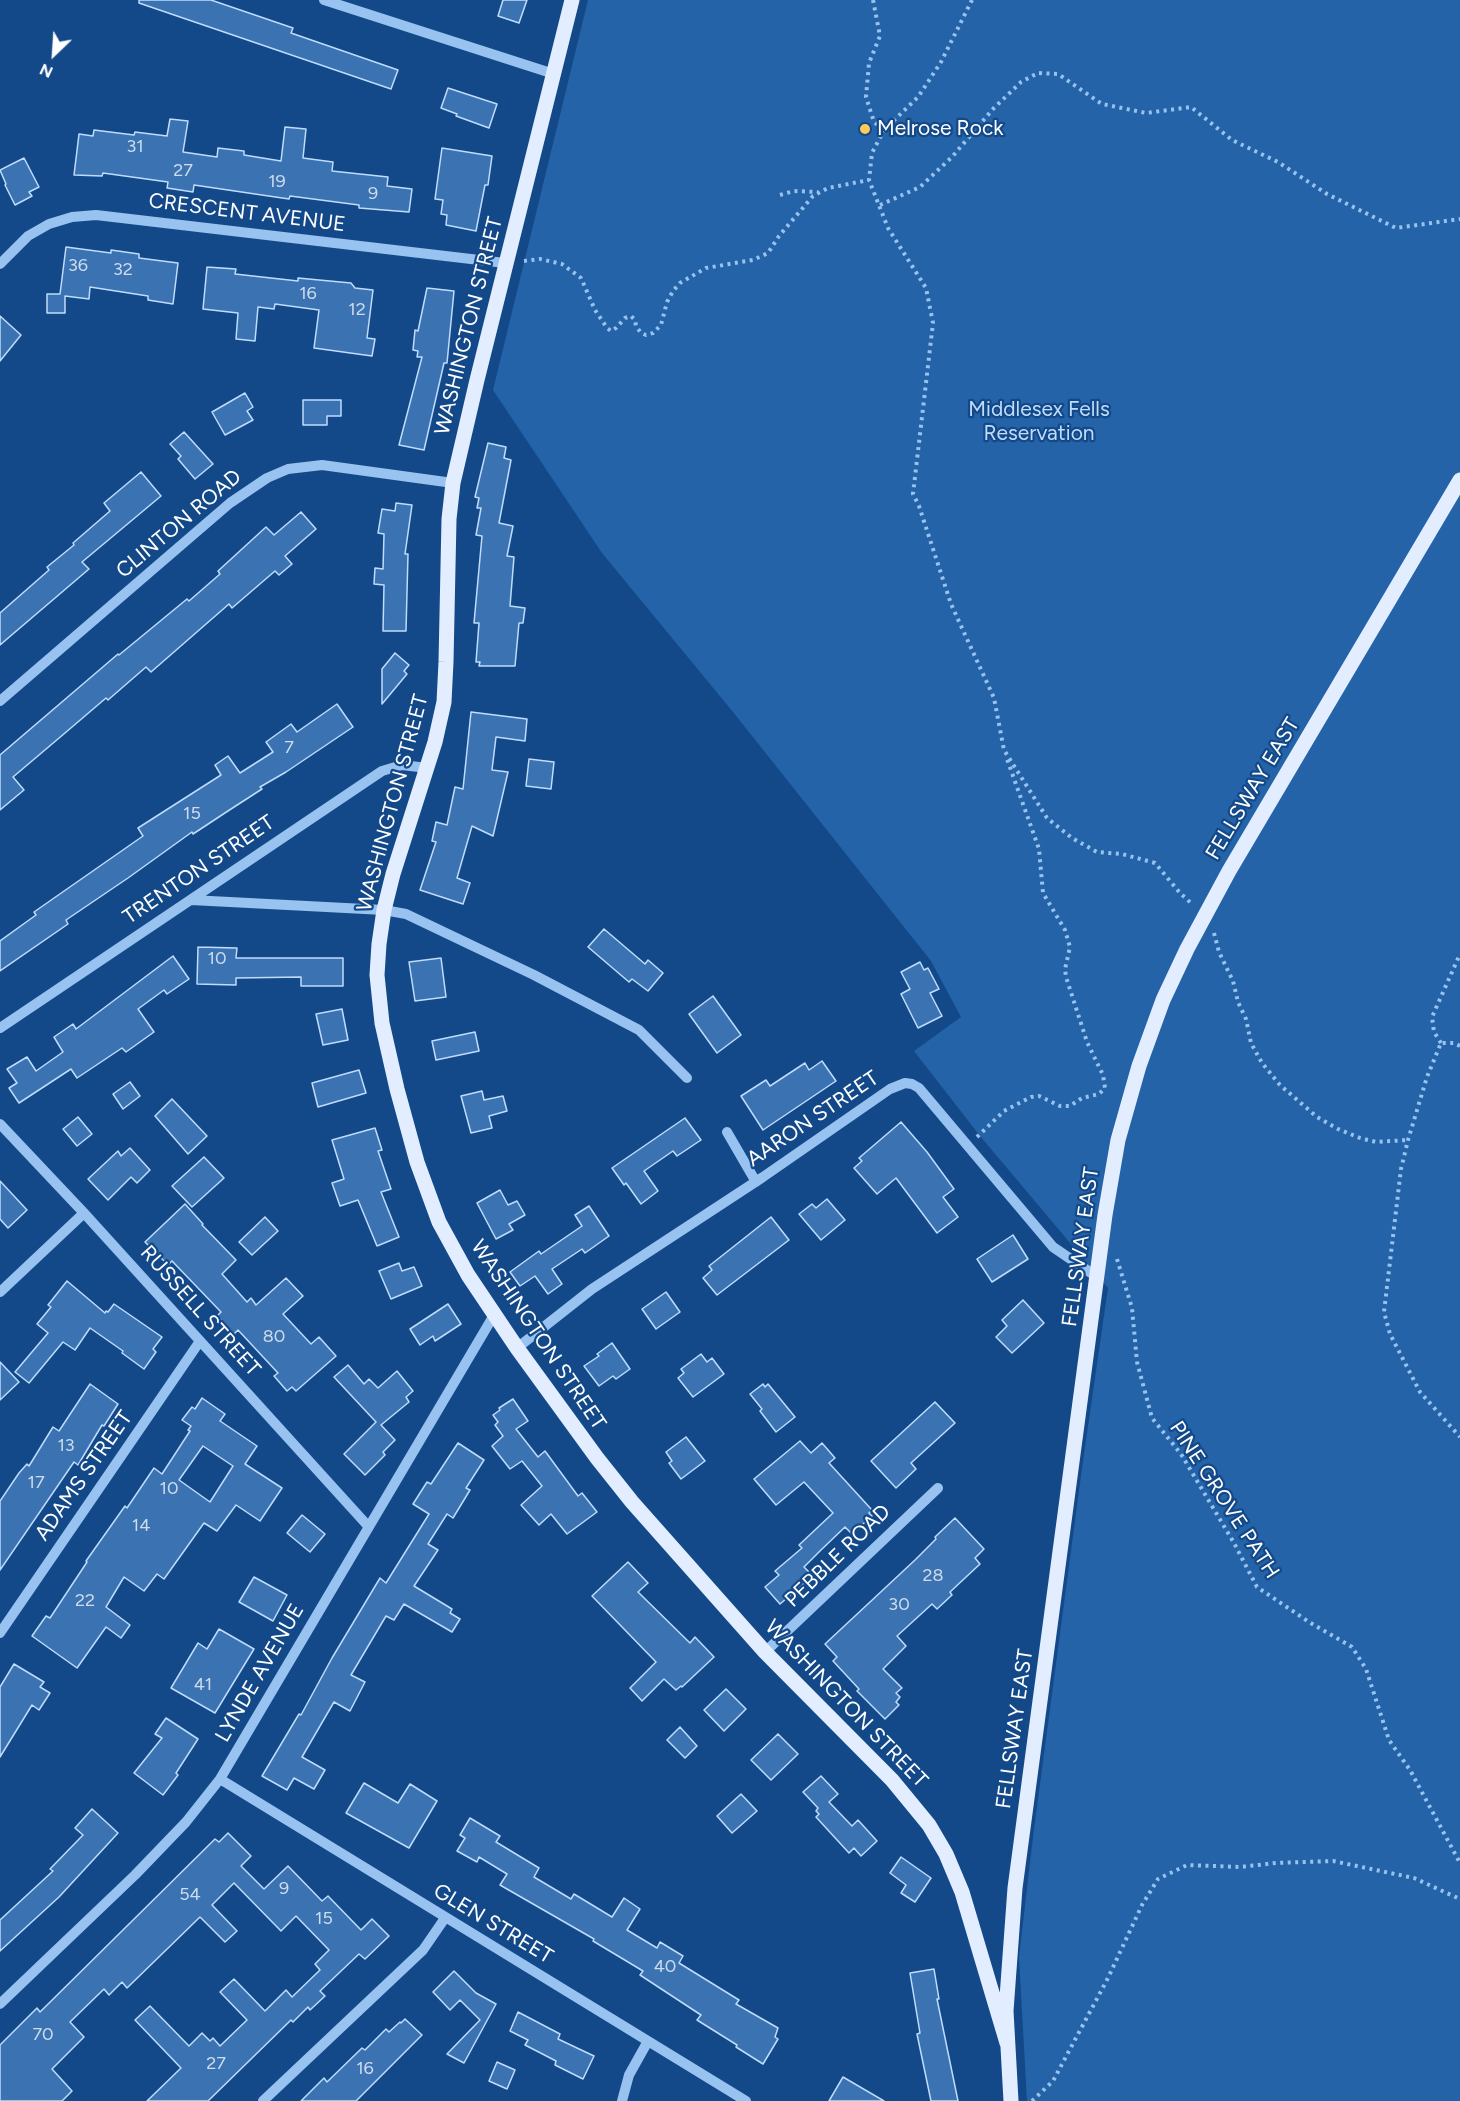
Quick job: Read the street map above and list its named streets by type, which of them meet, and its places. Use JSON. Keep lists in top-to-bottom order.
{
  "streets": {
    "main road": ["WASHINGTON STREET", "FELLSWAY EAST"],
    "street": [
      "CRESCENT AVENUE",
      "CLINTON ROAD",
      "TRENTON STREET",
      "AARON STREET",
      "RUSSELL STREET",
      "ADAMS STREET",
      "PEBBLE ROAD",
      "LYNDE AVENUE",
      "GLEN STREET"
    ],
    "path": ["PINE GROVE PATH"]
  },
  "crossings": [
    ["CRESCENT AVENUE", "WASHINGTON STREET"],
    ["WASHINGTON STREET", "CLINTON ROAD"],
    ["WASHINGTON STREET", "FELLSWAY EAST"],
    ["WASHINGTON STREET", "TRENTON STREET"],
    ["WASHINGTON STREET", "AARON STREET"],
    ["WASHINGTON STREET", "PEBBLE ROAD"],
    ["WASHINGTON STREET", "LYNDE AVENUE"],
    ["FELLSWAY EAST", "AARON STREET"],
    ["FELLSWAY EAST", "PINE GROVE PATH"],
    ["RUSSELL STREET", "ADAMS STREET"],
    ["RUSSELL STREET", "LYNDE AVENUE"],
    ["LYNDE AVENUE", "GLEN STREET"]
  ],
  "parks": ["Middlesex Fells Reservation"],
  "places": ["Melrose Rock"],
  "house_numbers": [
    "31",
    "27",
    "19",
    "9",
    "36",
    "32",
    "16",
    "12",
    "7",
    "15",
    "10",
    "80",
    "13",
    "17",
    "10",
    "14",
    "28",
    "22",
    "30",
    "41",
    "9",
    "54",
    "15",
    "40",
    "70",
    "27",
    "16"
  ],
  "north": "bottom left"
}
